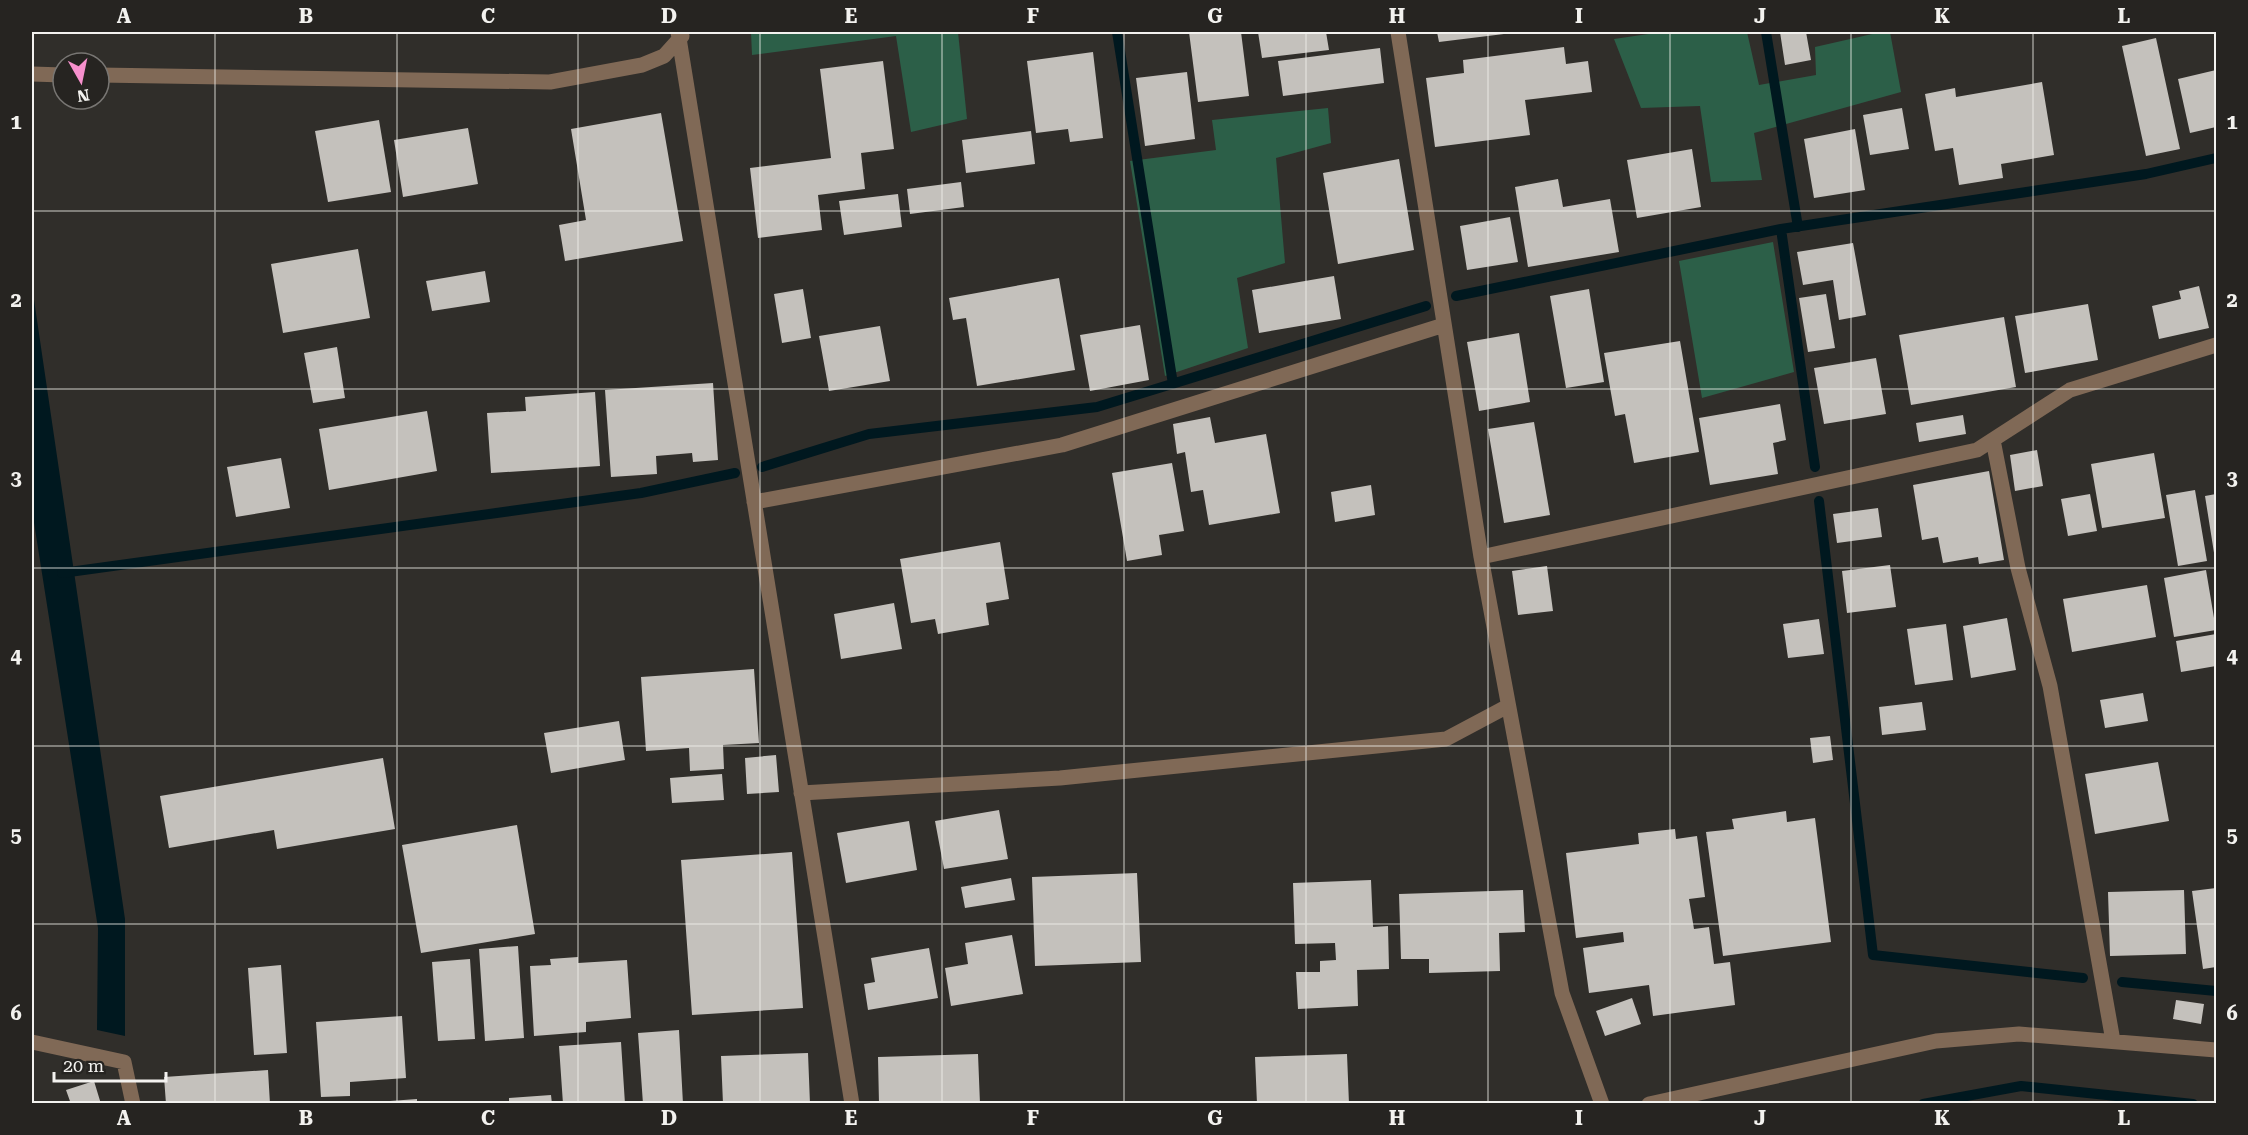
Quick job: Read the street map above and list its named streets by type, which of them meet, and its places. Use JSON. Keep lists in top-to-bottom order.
{
  "scale_bar": "20 m",
  "north": "bottom",
  "grid": {
    "columns": [
      "A",
      "B",
      "C",
      "D",
      "E",
      "F",
      "G",
      "H",
      "I",
      "J",
      "K",
      "L"
    ],
    "rows": [
      "1",
      "2",
      "3",
      "4",
      "5",
      "6"
    ]
  }
}
